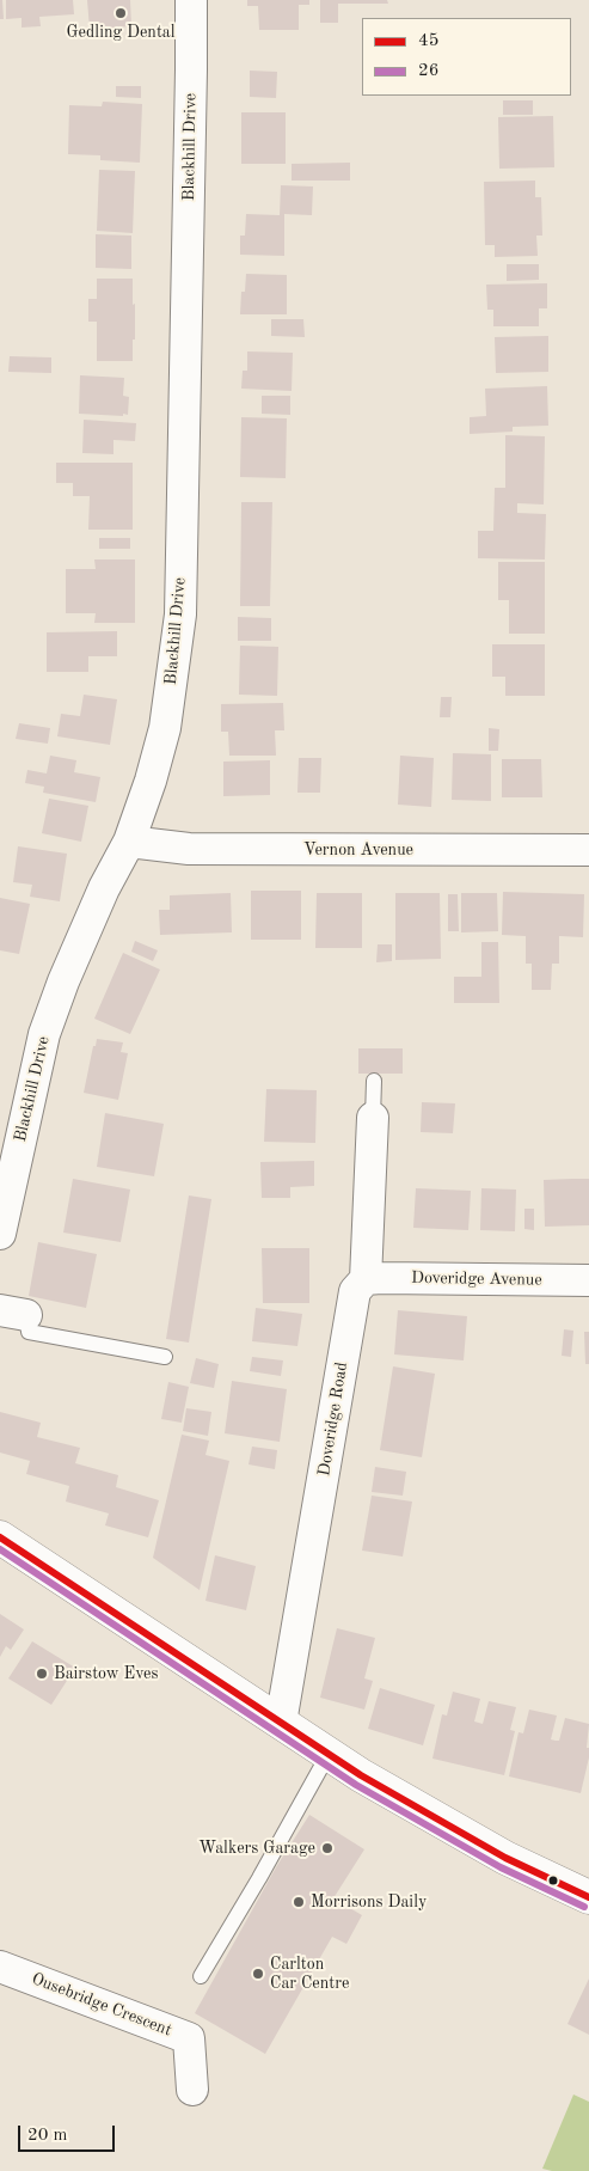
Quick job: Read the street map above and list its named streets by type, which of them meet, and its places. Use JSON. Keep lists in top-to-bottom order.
{
  "streets": {
    "street": [
      "Blackhill Drive",
      "Vernon Avenue",
      "Doveridge Avenue",
      "Doveridge Road",
      "Ousebridge Crescent"
    ]
  },
  "crossings": [
    ["Blackhill Drive", "Vernon Avenue"],
    ["Doveridge Avenue", "Doveridge Road"]
  ],
  "places": [
    "Gedling Dental",
    "Bairstow Eves",
    "Walkers Garage",
    "Morrisons Daily",
    "Carlton Car Centre"
  ],
  "lines": ["transit line 45", "transit line 26"],
  "legend": ["45", "26"],
  "scale_bar": "20 m"
}
